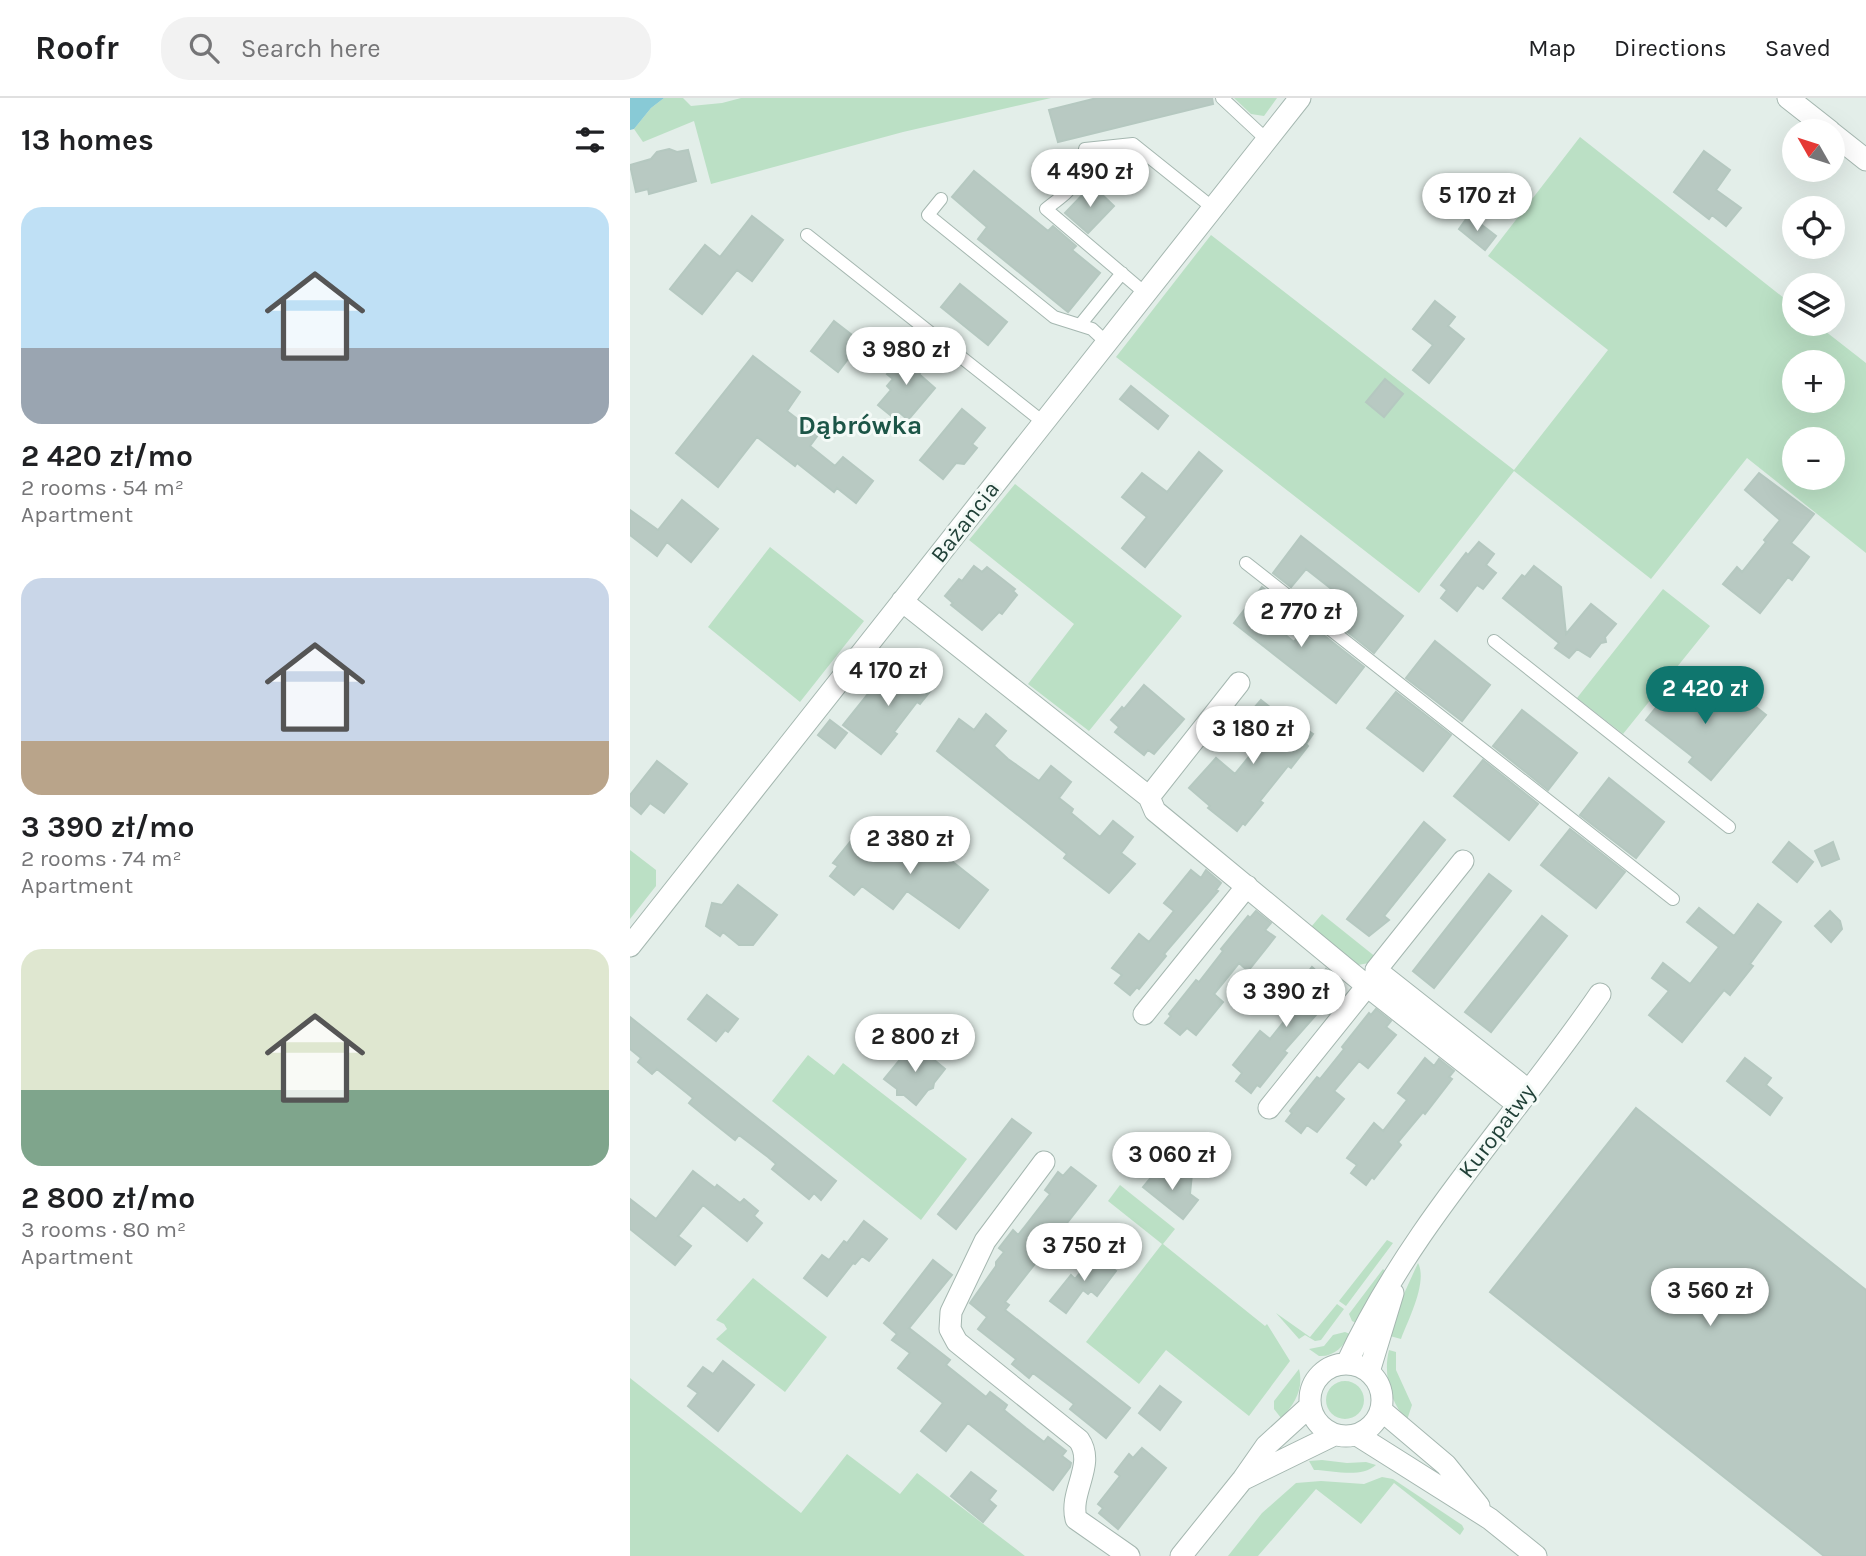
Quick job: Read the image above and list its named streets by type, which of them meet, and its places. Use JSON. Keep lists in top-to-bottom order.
{
  "streets": {
    "street": ["Bażancia", "Kuropatwy"]
  },
  "districts": ["Dąbrówka"],
  "north": "top left",
  "page": {
    "header": "Roofr",
    "search": "Search here",
    "nav": ["Map", "Directions", "Saved"],
    "heading": "13 homes",
    "map_buttons": ["+", "−"],
    "price": [
      "4 490 zł",
      "5 170 zł",
      "3 980 zł",
      "2 770 zł",
      "4 170 zł",
      "2 420 zł",
      "3 180 zł",
      "2 380 zł",
      "3 390 zł",
      "2 800 zł",
      "3 060 zł",
      "3 750 zł",
      "3 560 zł"
    ],
    "list": [
      {
        "name": "2 420 zł/mo",
        "note": "2 rooms · 54 m² · Apartment"
      },
      {
        "name": "3 390 zł/mo",
        "note": "2 rooms · 74 m² · Apartment"
      },
      {
        "name": "2 800 zł/mo",
        "note": "3 rooms · 80 m² · Apartment"
      }
    ]
  }
}
